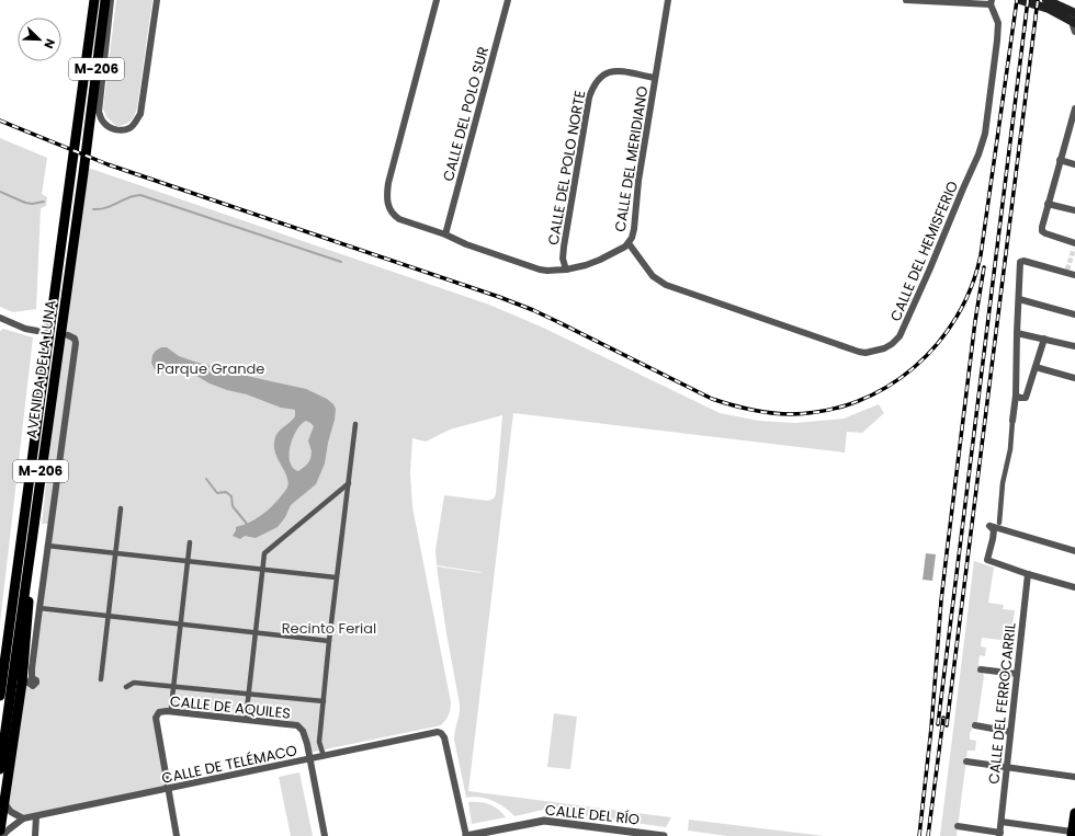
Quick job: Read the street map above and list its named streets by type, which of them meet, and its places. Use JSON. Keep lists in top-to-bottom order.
{
  "streets": {
    "main road": ["M-206", "AVENIDA DE LA LUNA"],
    "street": [
      "CALLE DEL POLO SUR",
      "CALLE DEL MERIDIANO",
      "CALLE DEL POLO NORTE",
      "CALLE DEL HEMISFERIO",
      "CALLE DEL FERROCARRIL",
      "CALLE DE AQUILES",
      "CALLE DE TELÉMACO",
      "CALLE DEL RÍO"
    ]
  },
  "crossings": [
    ["CALLE DEL POLO SUR", "CALLE DEL MERIDIANO"],
    ["CALLE DEL MERIDIANO", "CALLE DEL POLO NORTE"],
    ["CALLE DEL MERIDIANO", "CALLE DEL HEMISFERIO"],
    ["CALLE DE AQUILES", "CALLE DE TELÉMACO"],
    ["CALLE DE TELÉMACO", "CALLE DEL RÍO"]
  ],
  "parks": ["Parque Grande", "Recinto Ferial"],
  "north": "bottom right"
}
